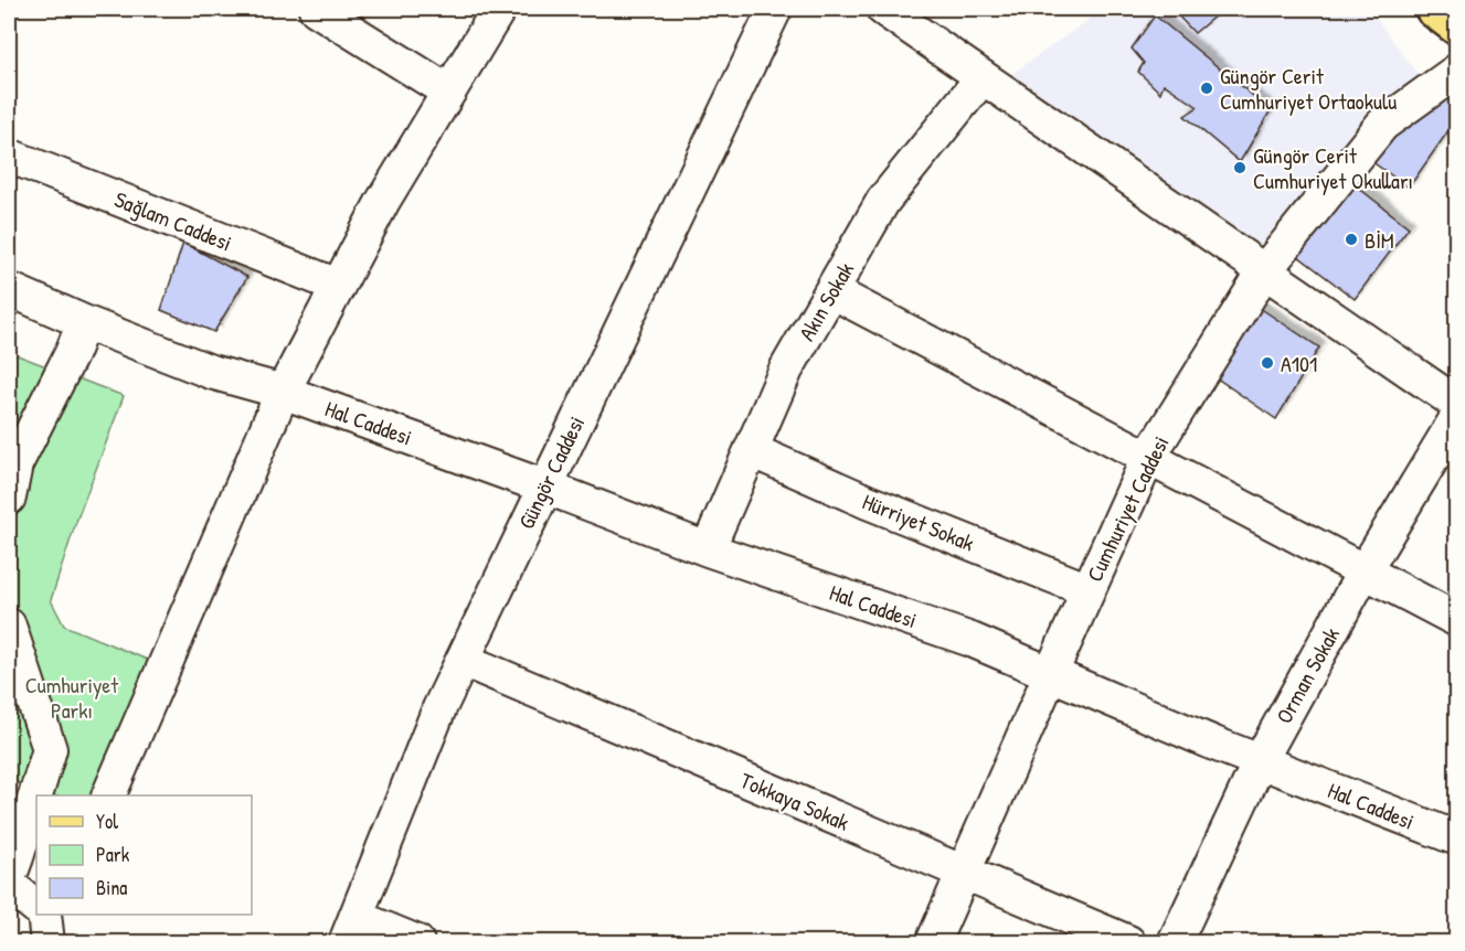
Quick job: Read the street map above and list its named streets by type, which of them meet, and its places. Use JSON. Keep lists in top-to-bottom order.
{
  "streets": {
    "street": [
      "Sağlam Caddesi",
      "Akın Sokak",
      "Hal Caddesi",
      "Güngör Caddesi",
      "Cumhuriyet Caddesi",
      "Hürriyet Sokak",
      "Orman Sokak",
      "Tokkaya Sokak"
    ]
  },
  "crossings": [
    ["Akın Sokak", "Hal Caddesi"],
    ["Akın Sokak", "Hürriyet Sokak"],
    ["Hal Caddesi", "Güngör Caddesi"],
    ["Hal Caddesi", "Cumhuriyet Caddesi"],
    ["Hal Caddesi", "Orman Sokak"],
    ["Güngör Caddesi", "Tokkaya Sokak"],
    ["Cumhuriyet Caddesi", "Hürriyet Sokak"],
    ["Cumhuriyet Caddesi", "Tokkaya Sokak"]
  ],
  "parks": ["Cumhuriyet Parkı"],
  "places": [
    "Güngör Cerit Cumhuriyet Ortaokulu",
    "Güngör Cerit Cumhuriyet Okulları",
    "BİM",
    "A101"
  ],
  "legend": ["Yol", "Park", "Bina"]
}
